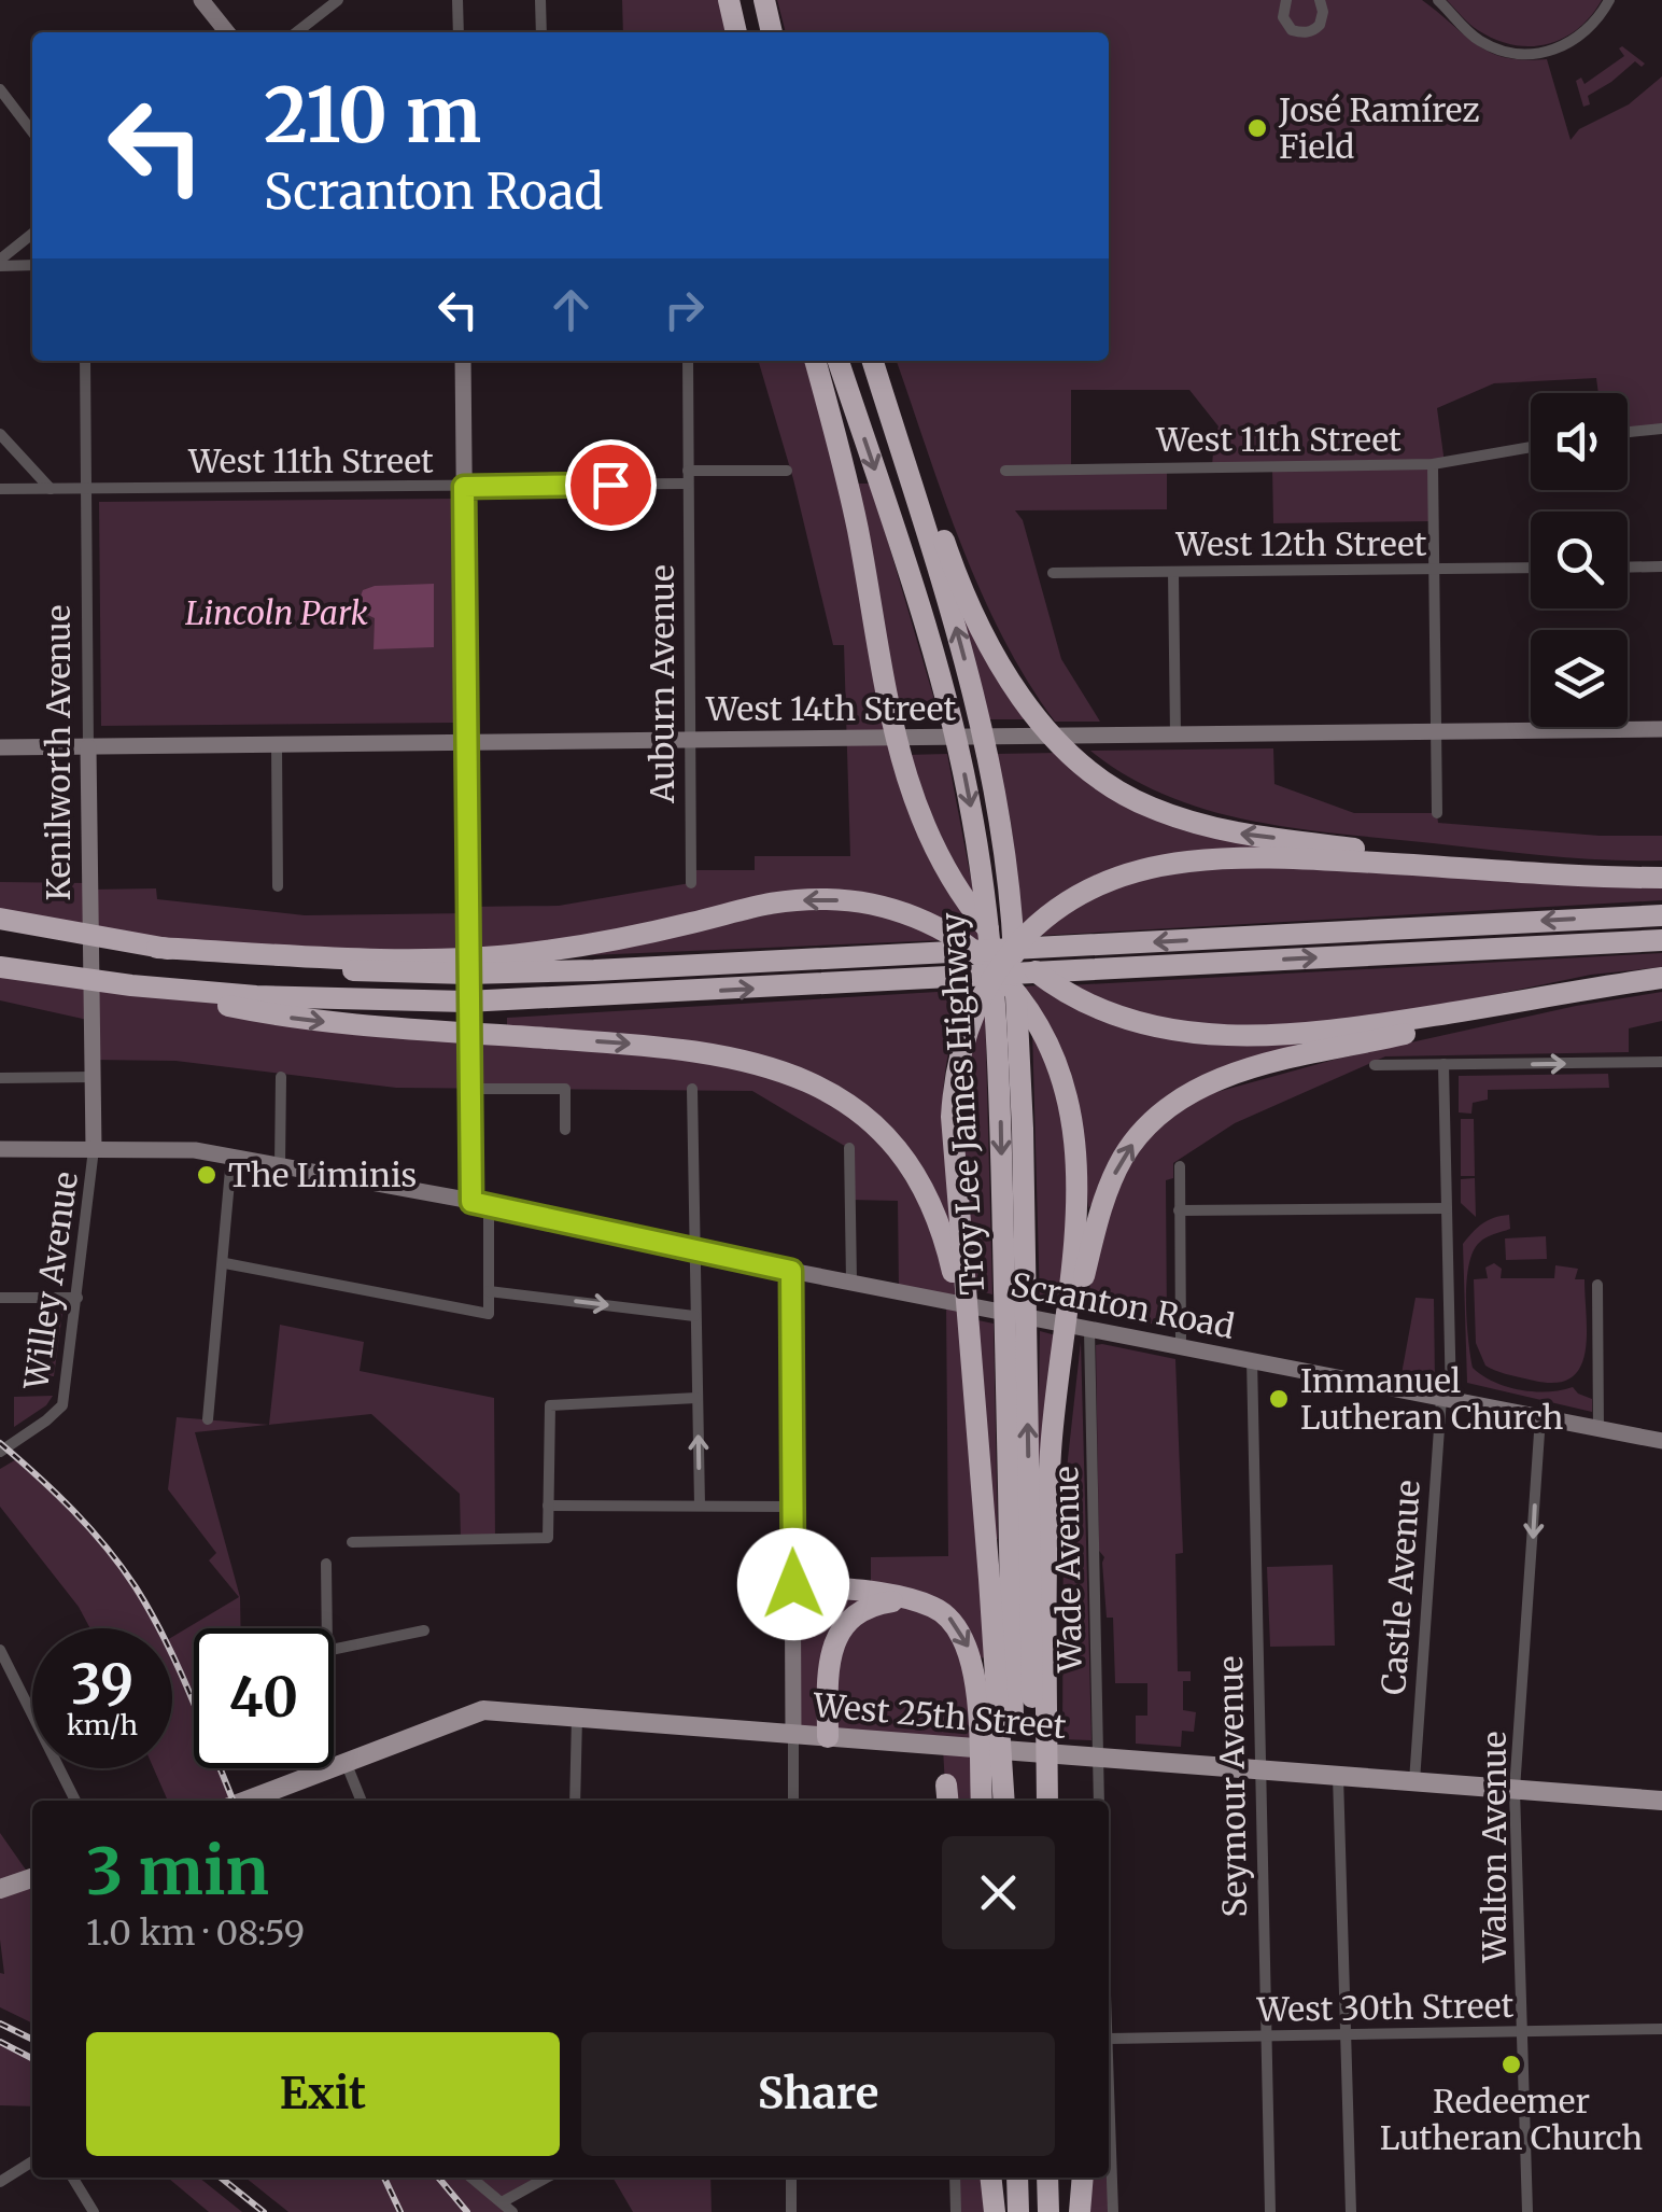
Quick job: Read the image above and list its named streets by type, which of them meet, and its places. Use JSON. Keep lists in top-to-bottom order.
{
  "streets": {
    "highway": ["Troy Lee James Highway"],
    "main road": ["West 25th Street"],
    "street": [
      "West 11th Street",
      "West 12th Street",
      "Auburn Avenue",
      "West 14th Street",
      "Kenilworth Avenue",
      "Willey Avenue",
      "Scranton Road",
      "Wade Avenue",
      "Castle Avenue",
      "Seymour Avenue",
      "Walton Avenue",
      "West 30th Street"
    ]
  },
  "crossings": [
    ["West 11th Street", "Auburn Avenue"],
    ["West 11th Street", "Kenilworth Avenue"],
    ["Auburn Avenue", "West 14th Street"],
    ["West 14th Street", "Kenilworth Avenue"],
    ["Kenilworth Avenue", "Willey Avenue"],
    ["Kenilworth Avenue", "Scranton Road"],
    ["Willey Avenue", "Scranton Road"],
    ["Scranton Road", "Wade Avenue"],
    ["Scranton Road", "Castle Avenue"],
    ["Scranton Road", "Seymour Avenue"],
    ["Scranton Road", "Walton Avenue"],
    ["Wade Avenue", "West 25th Street"],
    ["Castle Avenue", "West 25th Street"],
    ["West 25th Street", "Seymour Avenue"],
    ["West 25th Street", "Walton Avenue"],
    ["Seymour Avenue", "West 30th Street"],
    ["Walton Avenue", "West 30th Street"]
  ],
  "one_way": ["Walton Avenue"],
  "parks": ["Lincoln Park"],
  "places": [
    "José Ramírez Field",
    "The Liminis",
    "Immanuel Lutheran Church",
    "Redeemer Lutheran Church"
  ],
  "page": {
    "turn": ["210 m", "Scranton Road"],
    "speed": "39 km/h",
    "limit": "40",
    "heading": ["3 min", "1.0 km · 08:59"],
    "buttons": ["Exit", "Share"]
  }
}
